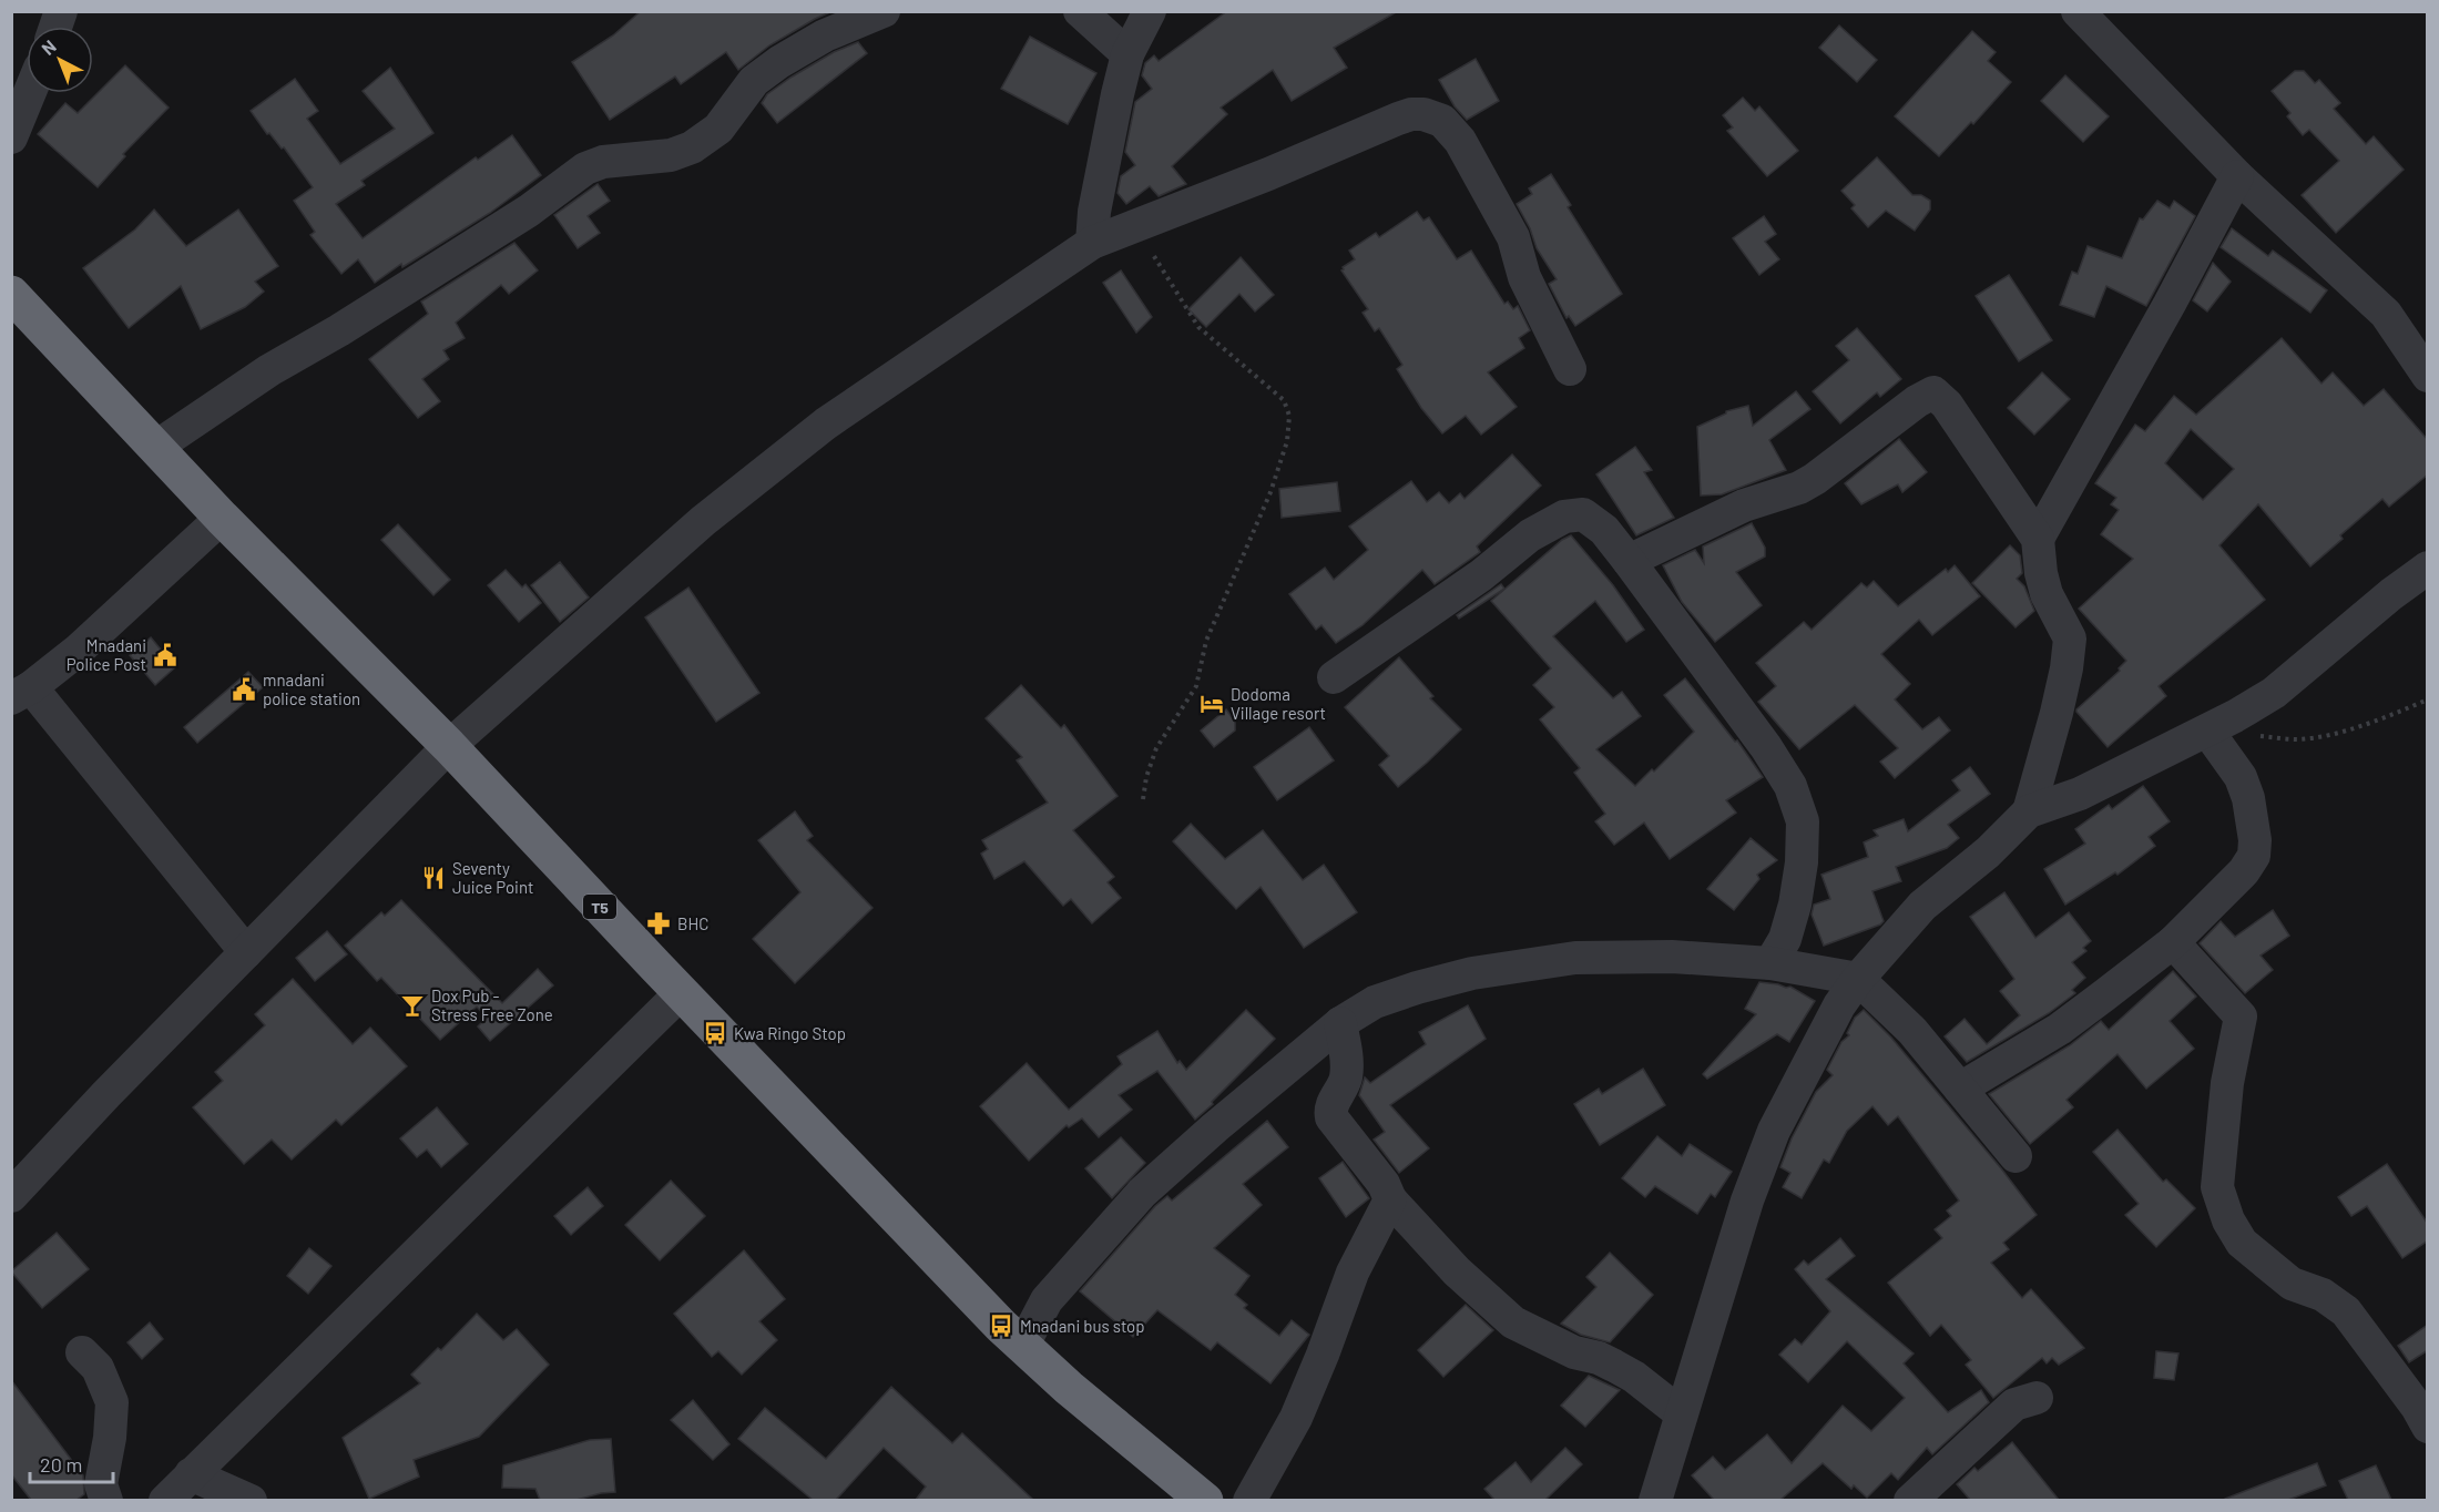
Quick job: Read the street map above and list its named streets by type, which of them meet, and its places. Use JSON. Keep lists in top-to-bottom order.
{
  "streets": {
    "highway": ["T5"]
  },
  "places": {
    "public building": ["Mnadani Police Post", "mnadani police station"],
    "hotel": ["Dodoma Village resort"],
    "restaurant": ["Seventy Juice Point"],
    "pharmacy": ["BHC"],
    "bar": ["Dox Pub - Stress Free Zone"],
    "bus stop": ["Kwa Ringo Stop", "Mnadani bus stop"]
  },
  "scale_bar": "20 m",
  "north": "top left"
}
